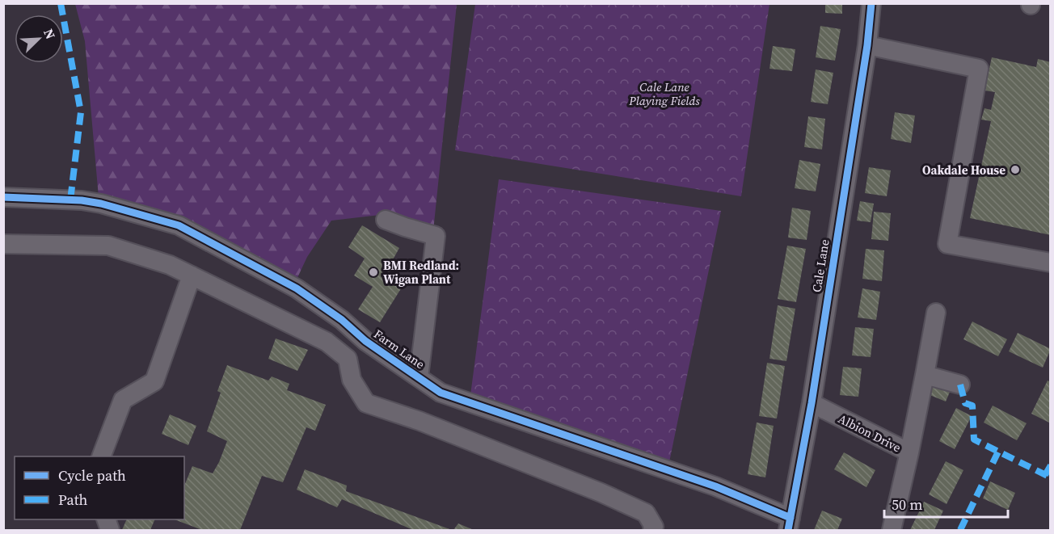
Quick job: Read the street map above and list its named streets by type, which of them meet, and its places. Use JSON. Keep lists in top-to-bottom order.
{
  "streets": {
    "street": ["Cale Lane", "Farm Lane", "Albion Drive"]
  },
  "crossings": [
    ["Cale Lane", "Farm Lane"],
    ["Cale Lane", "Albion Drive"]
  ],
  "parks": ["Cale Lane Playing Fields"],
  "places": ["Oakdale House", "BMI Redland: Wigan Plant"],
  "legend": ["Cycle path", "Path"],
  "scale_bar": "50 m",
  "north": "top right"
}
